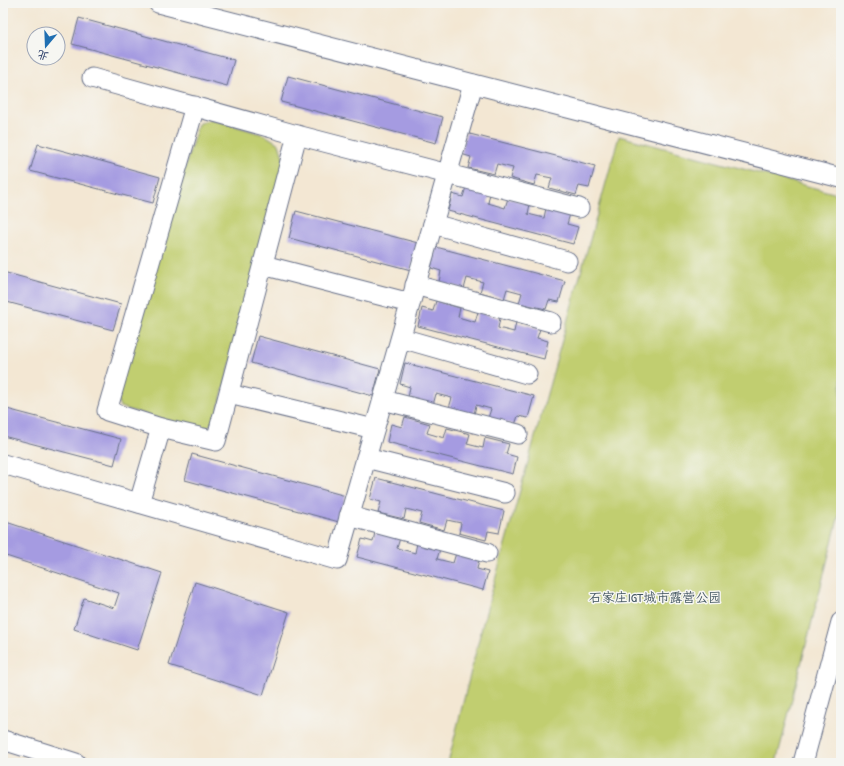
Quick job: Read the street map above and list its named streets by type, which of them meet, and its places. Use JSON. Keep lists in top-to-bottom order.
{
  "parks": ["石家庄IGT城市露营公园"],
  "north": "bottom"
}
